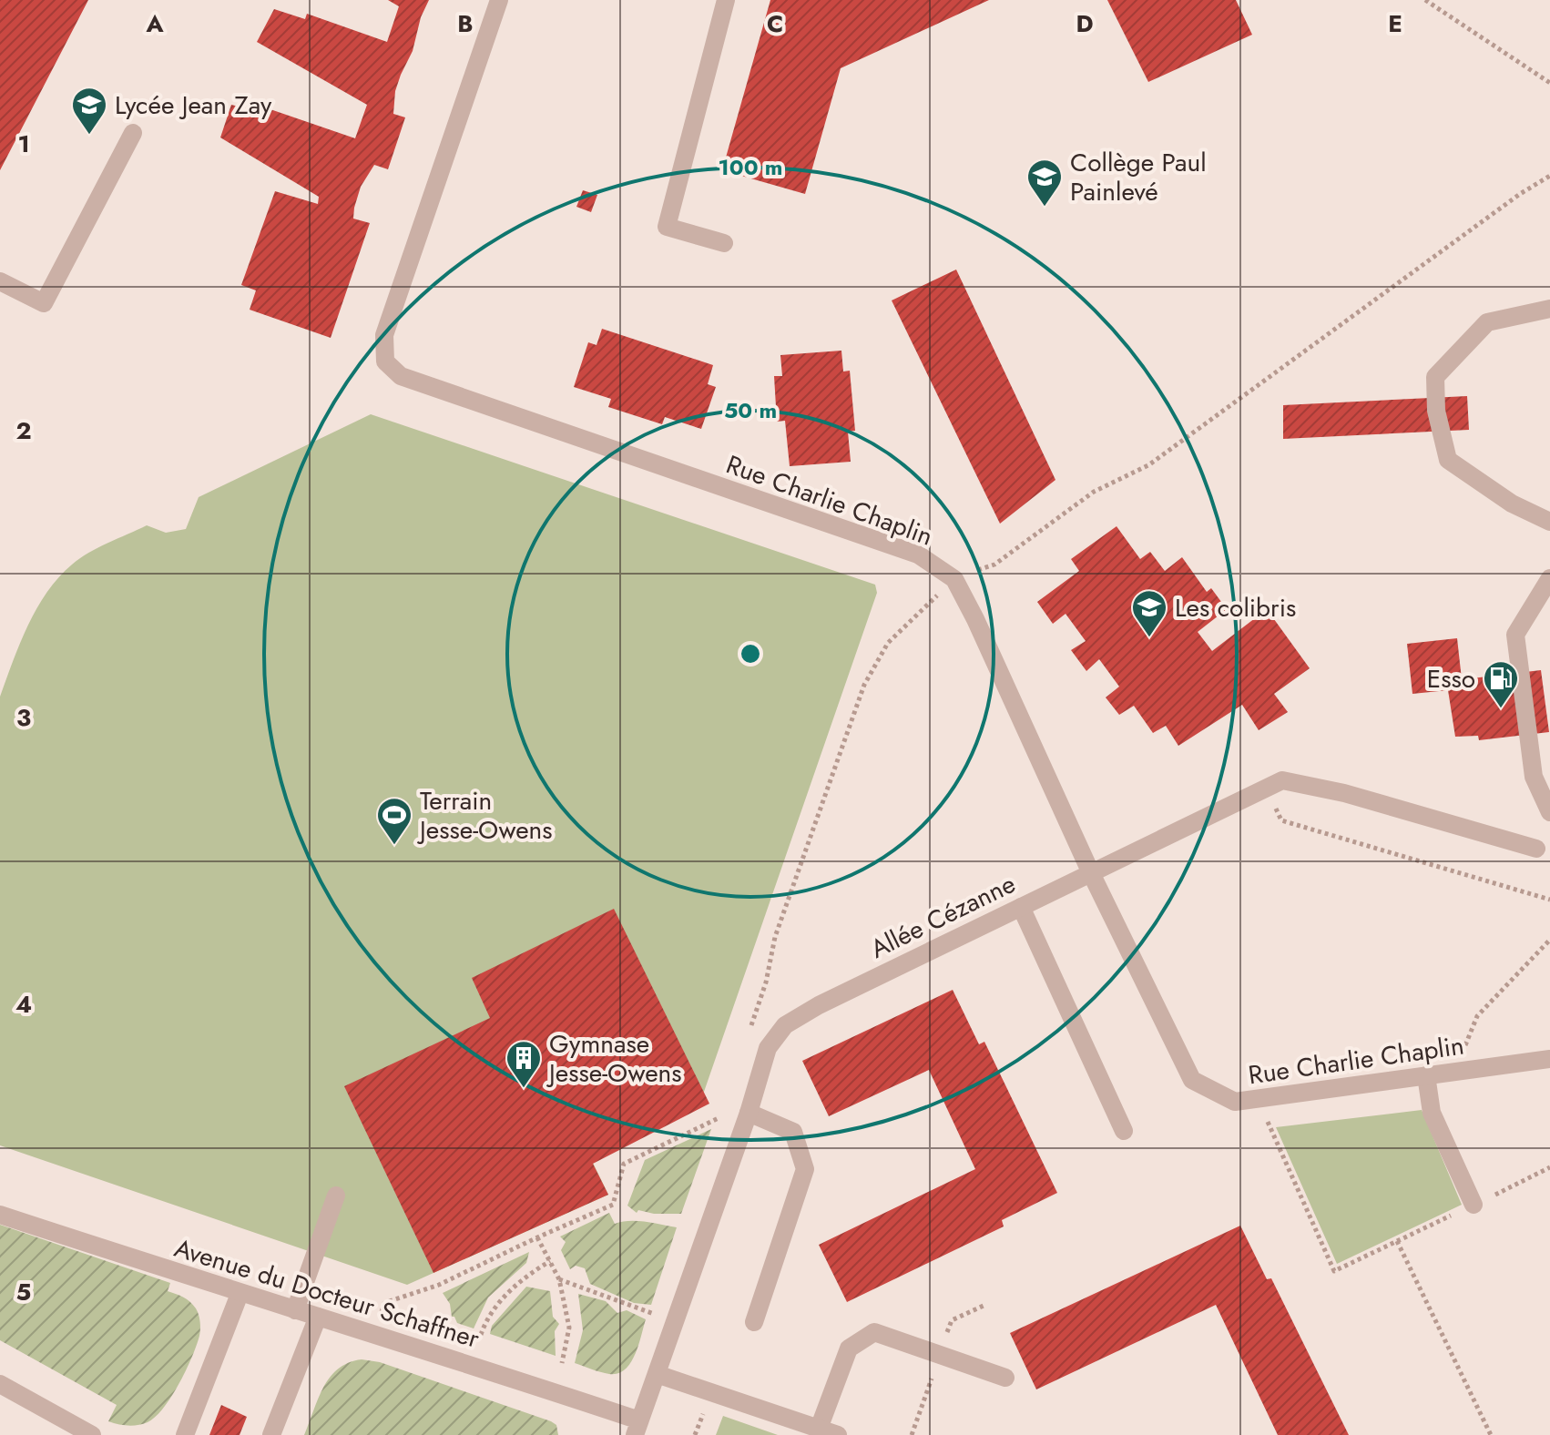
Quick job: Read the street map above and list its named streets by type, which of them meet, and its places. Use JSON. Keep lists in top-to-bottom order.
{
  "streets": {
    "street": ["Rue Charlie Chaplin", "Allée Cézanne", "Avenue du Docteur Schaffner"]
  },
  "crossings": [
    ["Rue Charlie Chaplin", "Allée Cézanne"],
    ["Allée Cézanne", "Avenue du Docteur Schaffner"]
  ],
  "places": {
    "school or university": ["Lycée Jean Zay", "Collège Paul Painlevé", "Les colibris"],
    "fuel station": ["Esso"],
    "sports": ["Terrain Jesse-Owens"],
    "building": ["Gymnase Jesse-Owens"]
  },
  "grid": {
    "columns": [
      "A",
      "B",
      "C",
      "D",
      "E"
    ],
    "rows": [
      "1",
      "2",
      "3",
      "4",
      "5"
    ]
  },
  "rings": ["100 m", "50 m"]
}
